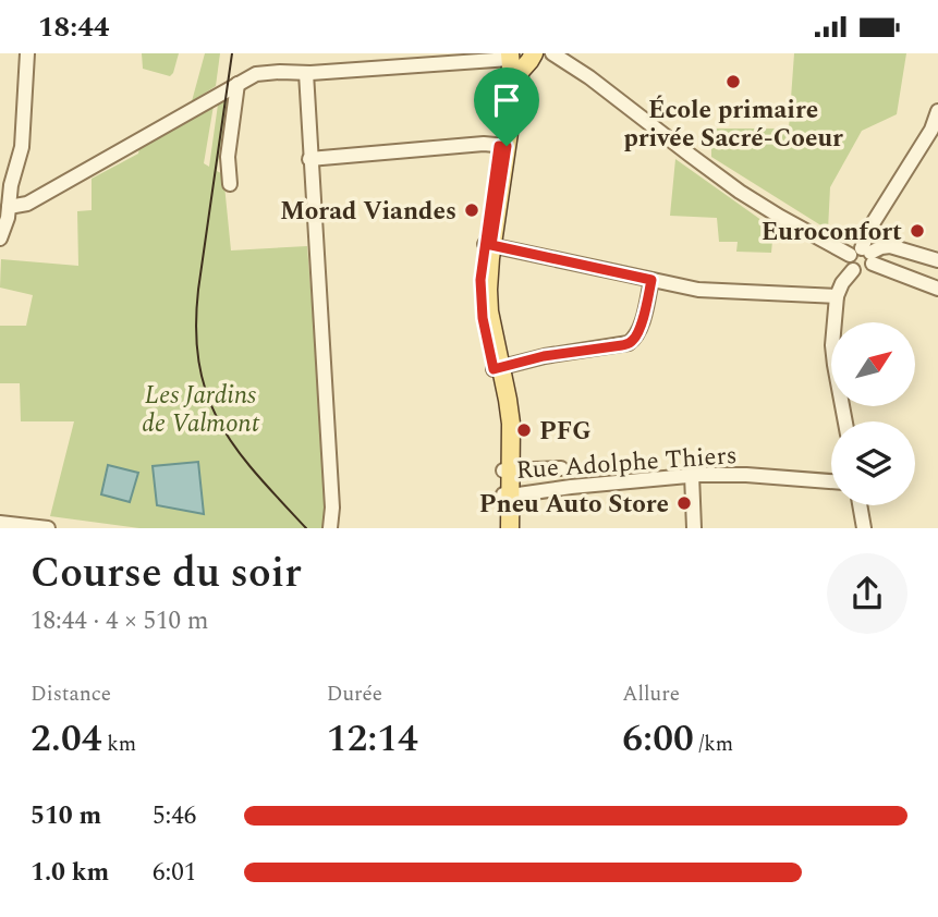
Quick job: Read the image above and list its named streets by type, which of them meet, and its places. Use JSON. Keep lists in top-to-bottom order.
{
  "streets": {
    "street": ["Rue Adolphe Thiers"]
  },
  "parks": ["Les Jardins de Valmont"],
  "places": [
    "École primaire privée Sacré-Coeur",
    "Morad Viandes",
    "Euroconfort",
    "PFG",
    "Pneu Auto Store"
  ],
  "north": "top right",
  "page": {
    "status": "18:44",
    "heading": ["Course du soir", "18:44 · 4 × 510 m"],
    "stats": [
      ["Distance", "2.04 km"],
      ["Durée", "12:14"],
      ["Allure", "6:00 /km"]
    ],
    "list": [
      {
        "name": "510 m",
        "note": "5:46"
      },
      {
        "name": "1.0 km",
        "note": "6:01"
      }
    ]
  }
}
